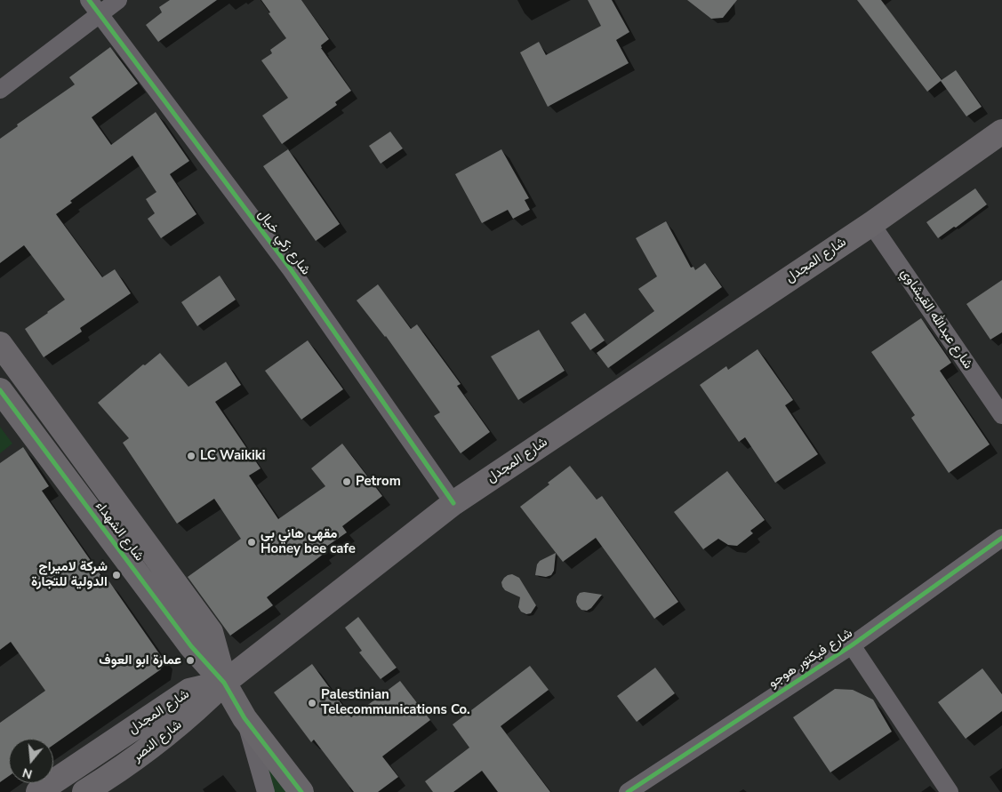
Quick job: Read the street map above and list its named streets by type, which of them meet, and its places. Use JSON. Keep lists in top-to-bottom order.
{
  "streets": {
    "main road": ["شارع المجدل", "شارع الشهداء", "شارع النصر"],
    "street": ["شارع زكي خيال", "شارع عبدالله القيشاوي", "شارع فيكتور هوجو"]
  },
  "crossings": [
    ["شارع زكي خيال", "شارع المجدل"],
    ["شارع المجدل", "شارع عبدالله القيشاوي"],
    ["شارع المجدل", "شارع الشهداء"],
    ["شارع المجدل", "شارع النصر"],
    ["شارع الشهداء", "شارع النصر"]
  ],
  "places": [
    "LC Waikiki",
    "Petrom",
    "مقهى هاني بي Honey bee cafe",
    "شركة لاميراج الدولية للتجارة",
    "عمارة ابو العوف",
    "Palestinian Telecommunications Co."
  ],
  "north": "bottom"
}
